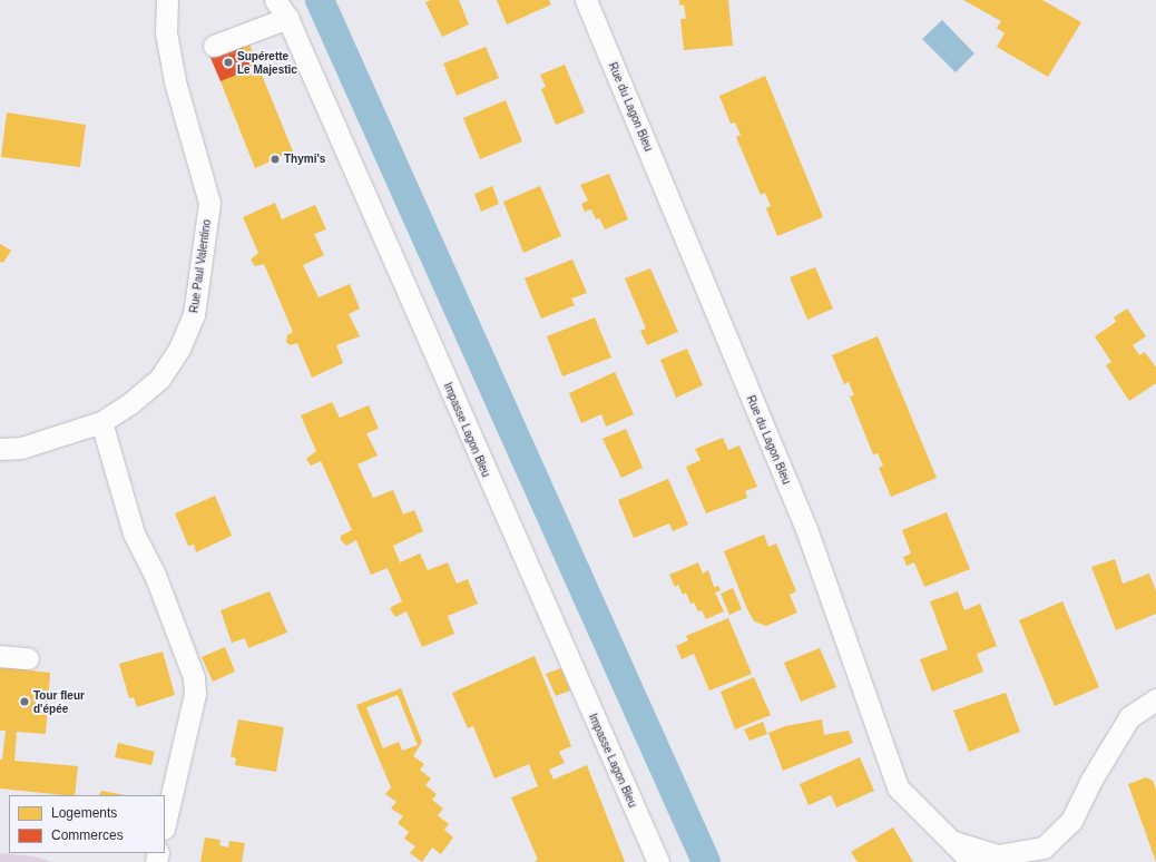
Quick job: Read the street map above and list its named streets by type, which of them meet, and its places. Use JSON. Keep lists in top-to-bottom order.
{
  "streets": {
    "street": ["Rue du Lagon Bleu", "Rue Paul Valentino", "Impasse Lagon Bleu"]
  },
  "places": ["Supérette Le Majestic", "Thymi's", "Tour fleur d'épée"],
  "legend": ["Logements", "Commerces"]
}
